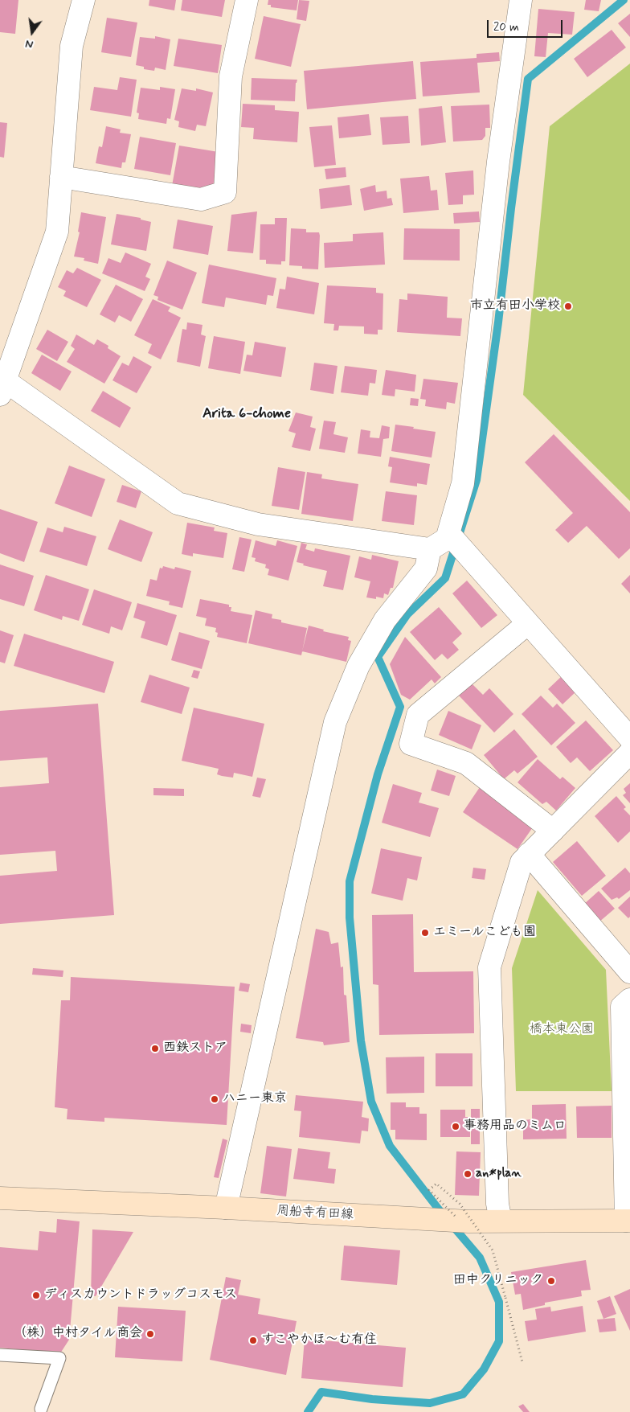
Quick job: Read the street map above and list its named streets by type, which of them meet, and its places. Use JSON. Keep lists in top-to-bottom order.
{
  "streets": {
    "main road": ["周船寺有田線"]
  },
  "districts": ["Arita 6-chome"],
  "parks": ["橋本東公園"],
  "places": [
    "市立有田小学校",
    "エミールこども園",
    "西鉄ストア",
    "ハニー東京",
    "事務用品のミムロ",
    "an*plan",
    "田中クリニック",
    "ディスカウントドラッグコスモス",
    "（株）中村タイル商会",
    "すこやかほ〜む有住"
  ],
  "scale_bar": "20 m",
  "north": "bottom"
}
